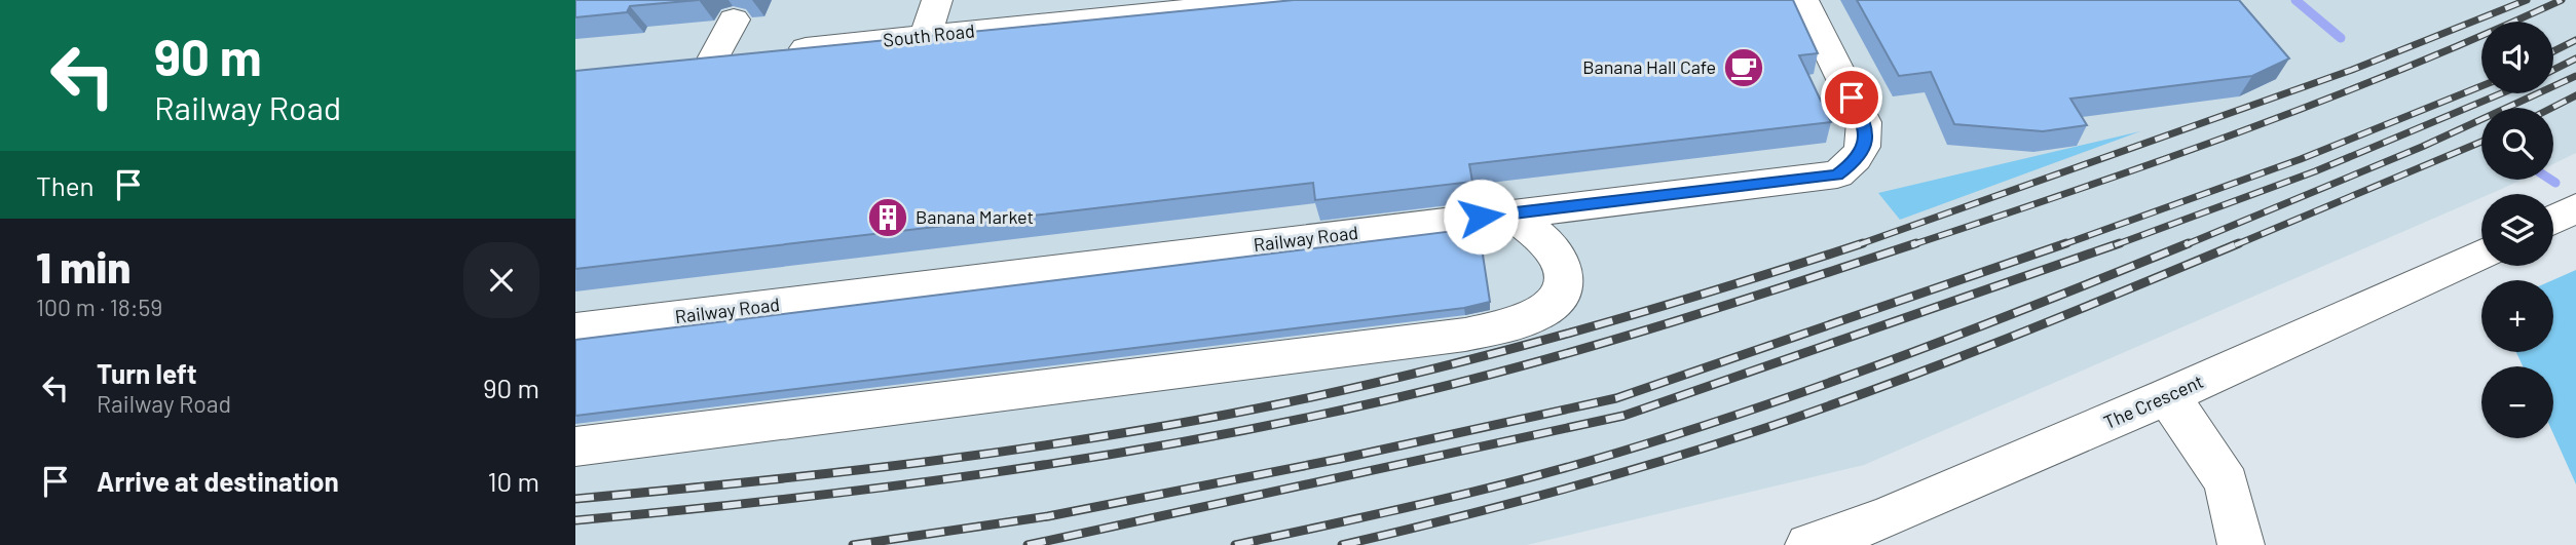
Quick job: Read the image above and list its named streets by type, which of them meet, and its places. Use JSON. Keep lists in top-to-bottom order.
{
  "streets": {
    "street": ["South Road", "Railway Road", "The Crescent"]
  },
  "places": {
    "cafe": ["Banana Hall Cafe"],
    "building": ["Banana Market"]
  },
  "page": {
    "turn": ["90 m", "Railway Road"],
    "map_buttons": ["+", "−"],
    "then": "Then",
    "heading": ["1 min", "100 m · 18:59"],
    "list": [
      {
        "name": "Turn left",
        "note": "Railway Road",
        "value": "90 m"
      },
      {
        "name": "Arrive at destination",
        "value": "10 m"
      }
    ]
  }
}
